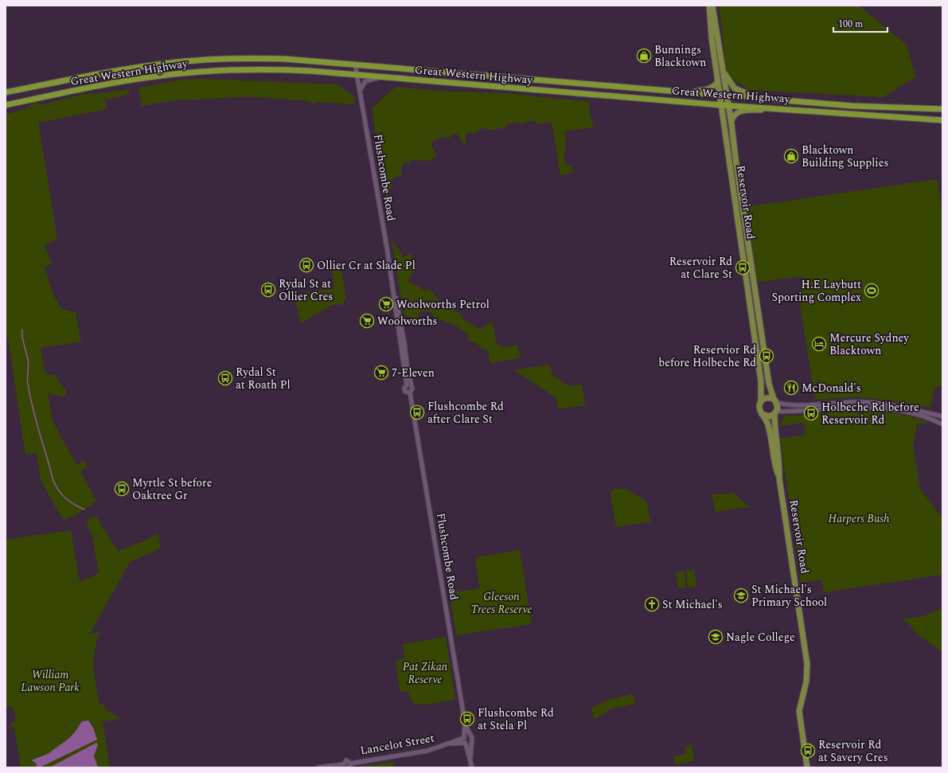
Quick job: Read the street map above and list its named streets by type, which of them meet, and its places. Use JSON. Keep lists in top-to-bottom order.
{
  "streets": {
    "highway": ["Great Western Highway"],
    "main road": ["Reservoir Road"],
    "street": ["Flushcombe Road", "Lancelot Street"]
  },
  "crossings": [
    ["Great Western Highway", "Flushcombe Road"],
    ["Great Western Highway", "Reservoir Road"],
    ["Flushcombe Road", "Lancelot Street"]
  ],
  "parks": [
    "Harpers Bush",
    "Gleeson Trees Reserve",
    "Pat Zikan Reserve",
    "William Lawson Park"
  ],
  "places": {
    "shop": ["Bunnings Blacktown", "Blacktown Building Supplies"],
    "bus stop": [
      "Ollier Cr at Slade Pl",
      "Reservoir Rd at Clare St",
      "Rydal St at Ollier Cres",
      "Reservior Rd before Holbeche Rd",
      "Rydal St at Roath Pl",
      "Flushcombe Rd after Clare St",
      "Holbeche Rd before Reservoir Rd",
      "Myrtle St before Oaktree Gr",
      "Flushcombe Rd at Stela Pl",
      "Reservoir Rd at Savery Cres"
    ],
    "sports": ["H.E Laybutt Sporting Complex"],
    "supermarket": ["Woolworths Petrol", "Woolworths", "7-Eleven"],
    "hotel": ["Mercure Sydney Blacktown"],
    "restaurant": ["McDonald's"],
    "school or university": ["St Michael's Primary School", "Nagle College"],
    "church": ["St Michael's"]
  },
  "scale_bar": "100 m"
}
